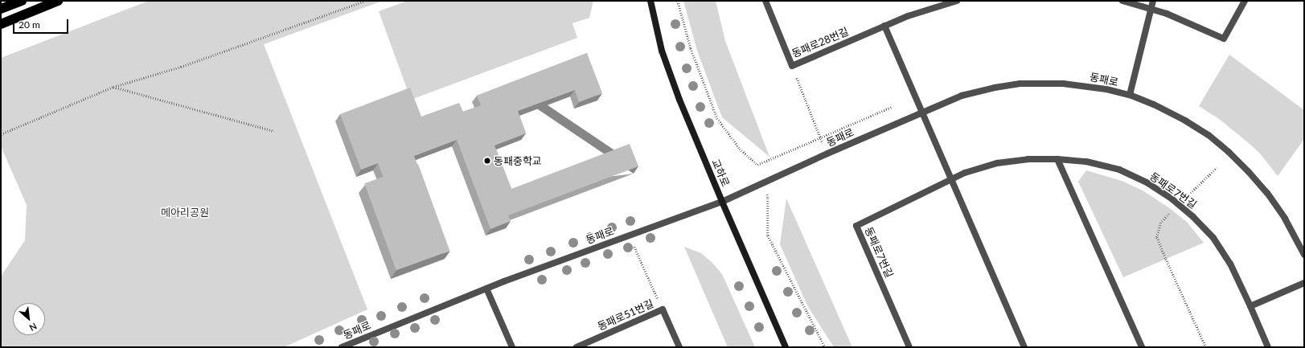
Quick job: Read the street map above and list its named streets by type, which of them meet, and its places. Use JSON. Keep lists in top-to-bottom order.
{
  "streets": {
    "street": [
      "동패로28번길",
      "동패로",
      "교하로",
      "동패로7번길",
      "동패로51번길"
    ]
  },
  "crossings": [
    ["동패로", "교하로"]
  ],
  "parks": ["메아리공원"],
  "places": ["동패중학교"],
  "scale_bar": "20 m",
  "north": "bottom right"
}
